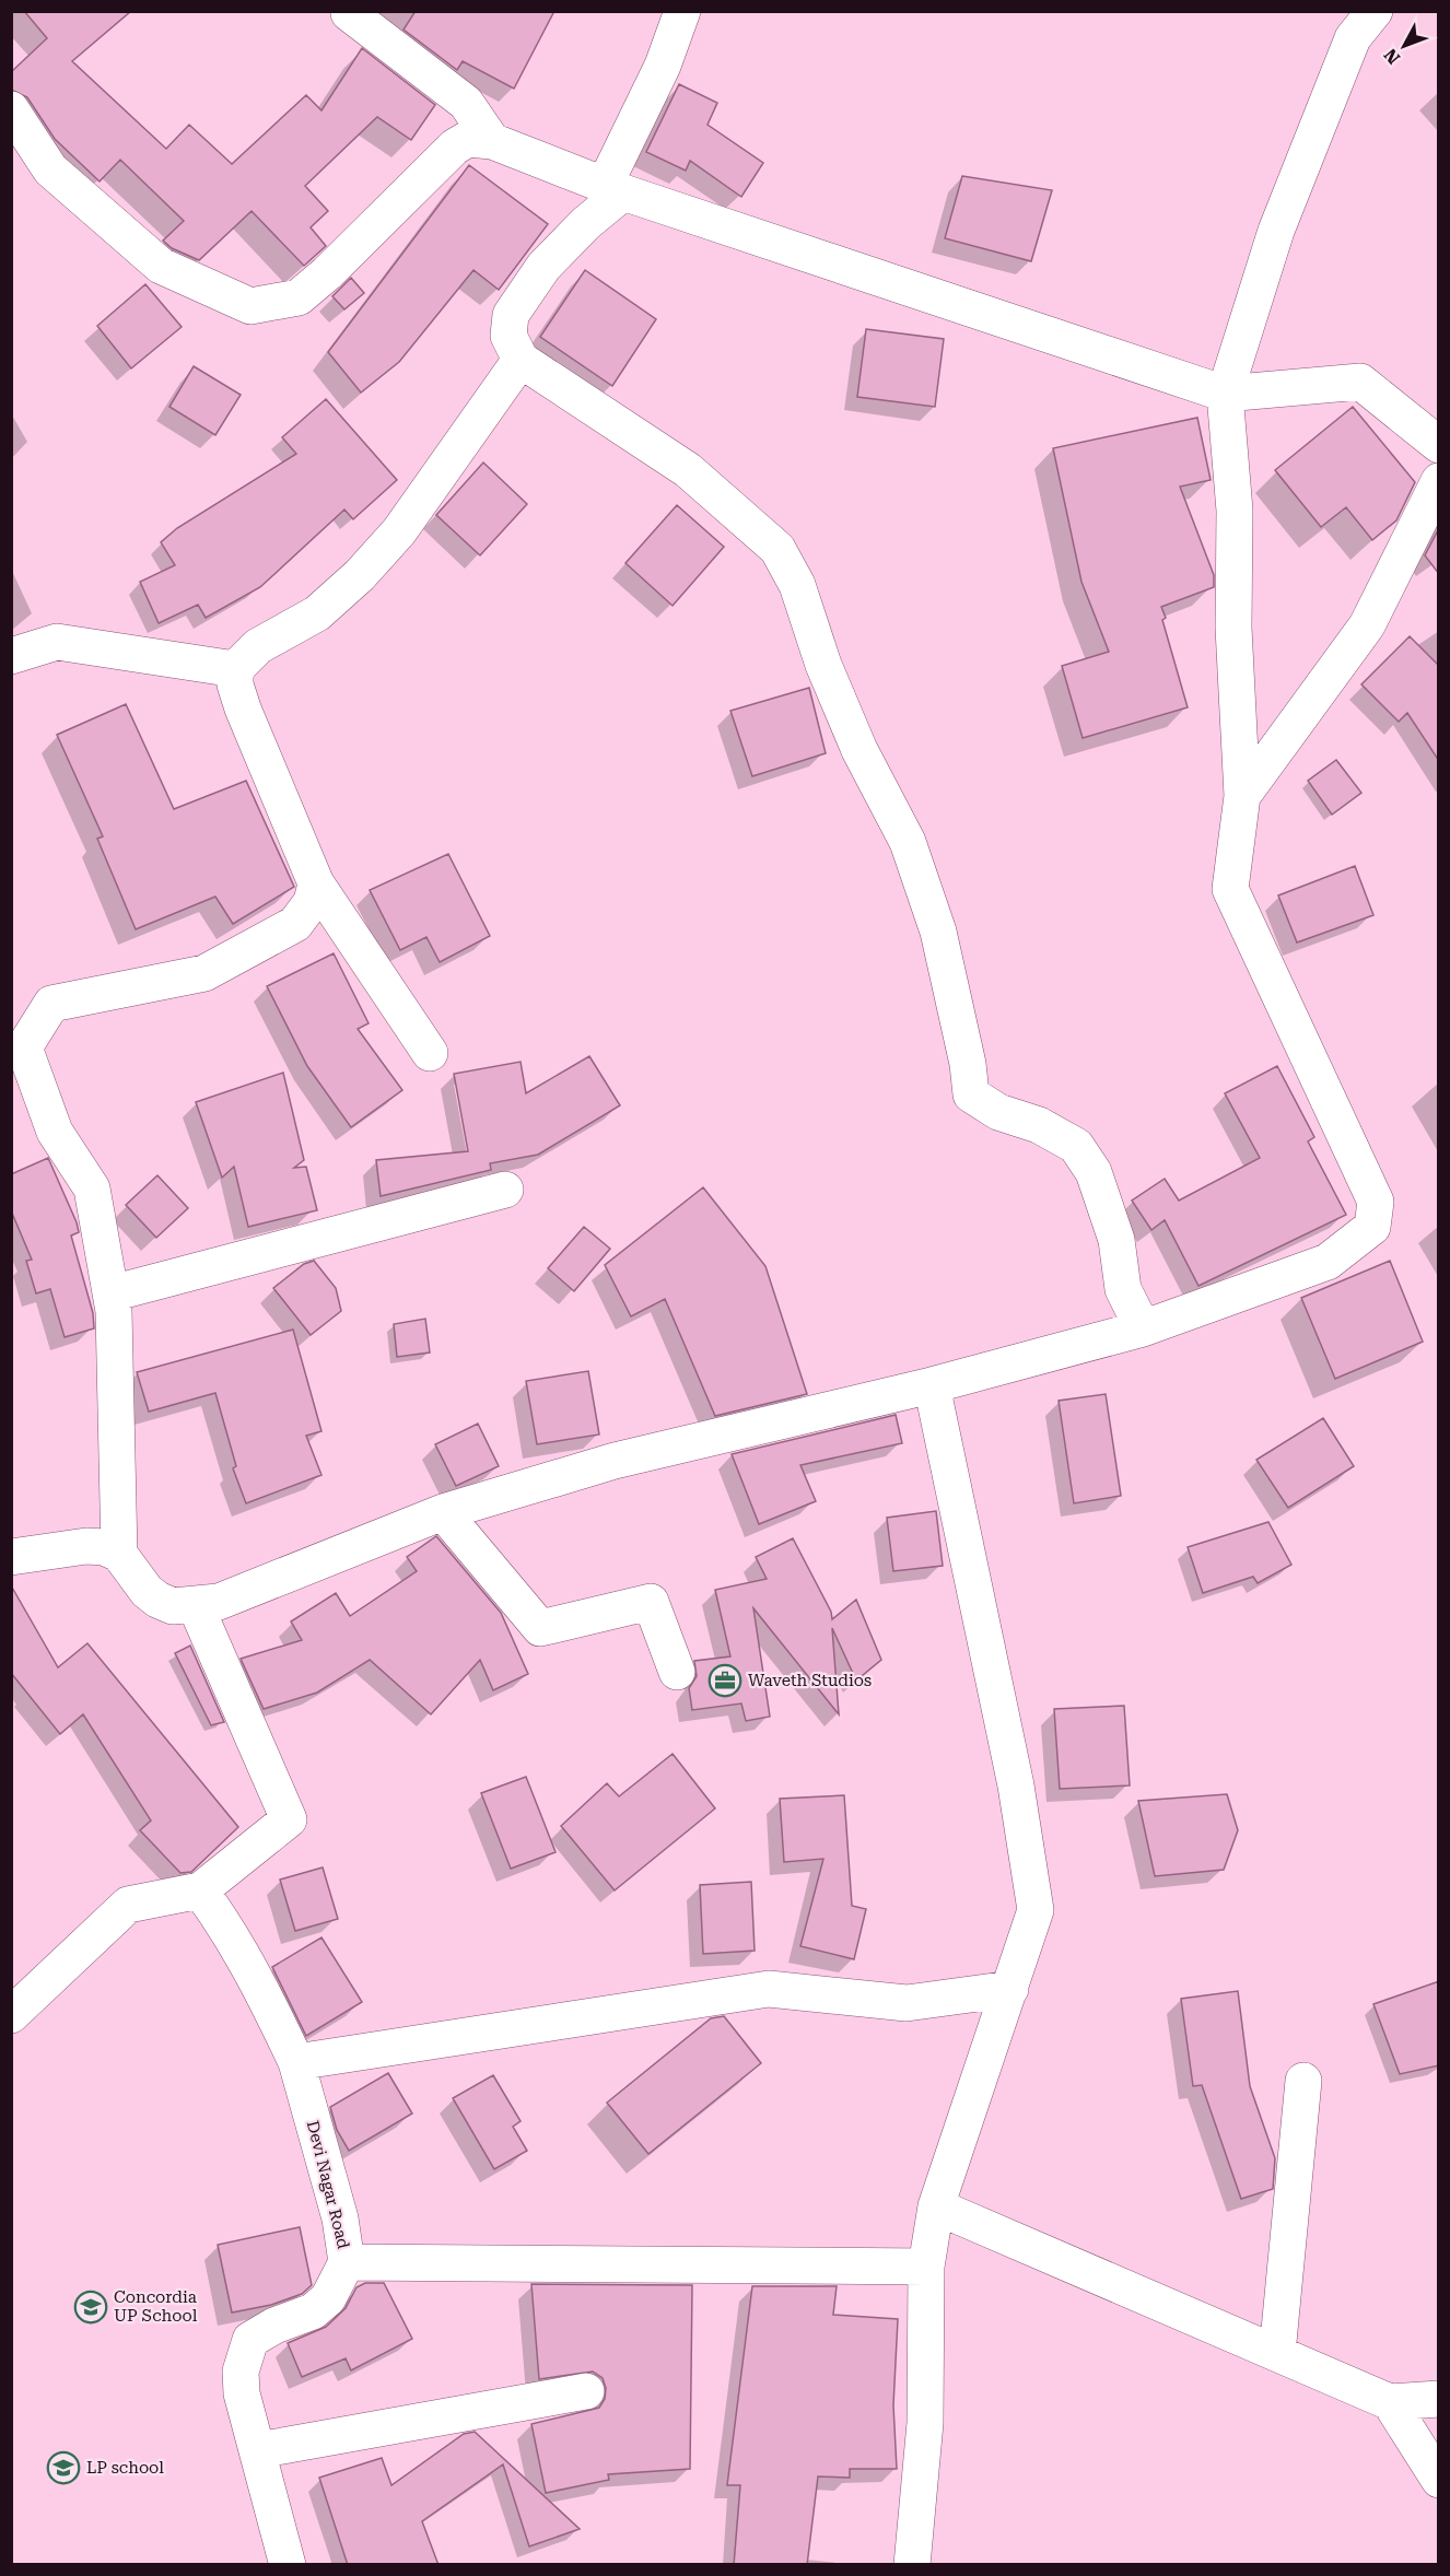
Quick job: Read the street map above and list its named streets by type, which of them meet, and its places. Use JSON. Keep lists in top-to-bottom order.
{
  "streets": {
    "street": ["Devi Nagar Road"]
  },
  "places": {
    "office": ["Waveth Studios"],
    "school or university": ["Concordia UP School", "LP school"]
  },
  "north": "bottom left"
}
